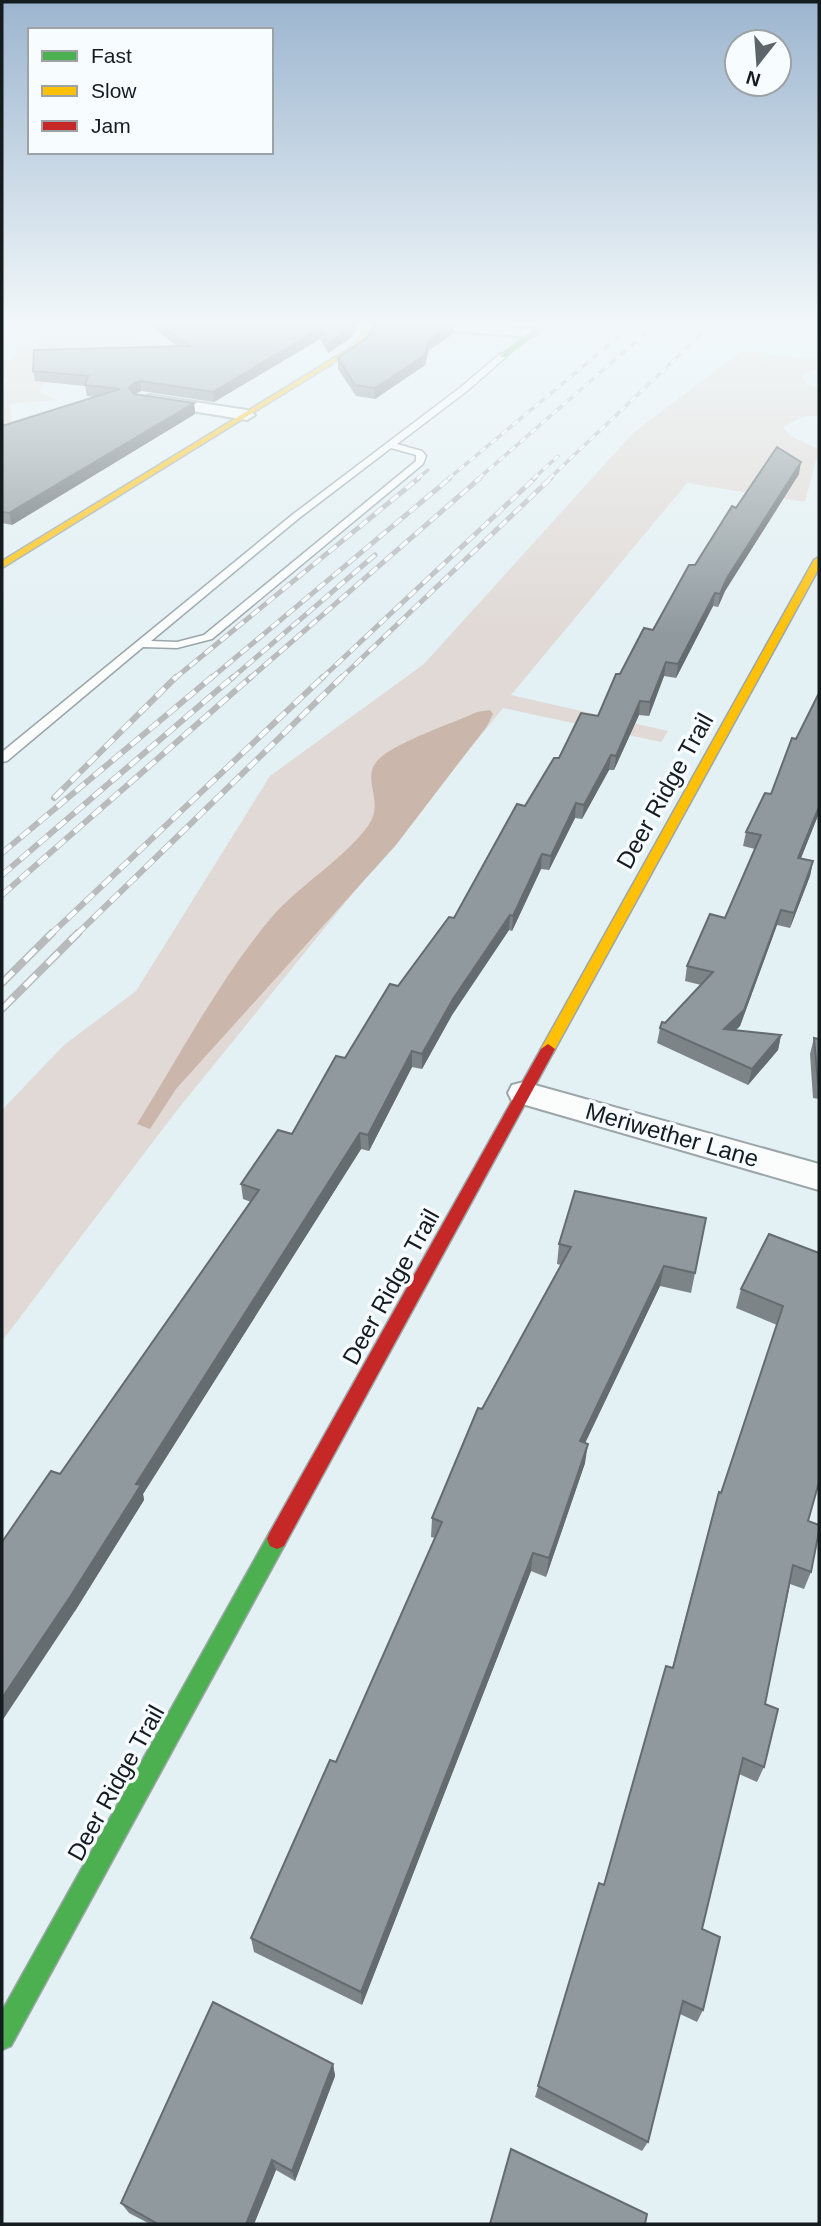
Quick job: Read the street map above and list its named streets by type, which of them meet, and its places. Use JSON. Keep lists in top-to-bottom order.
{
  "streets": {
    "street": ["Deer Ridge Trail", "Meriwether Lane"]
  },
  "crossings": [
    ["Deer Ridge Trail", "Meriwether Lane"]
  ],
  "legend": ["Fast", "Slow", "Jam"],
  "north": "bottom"
}
